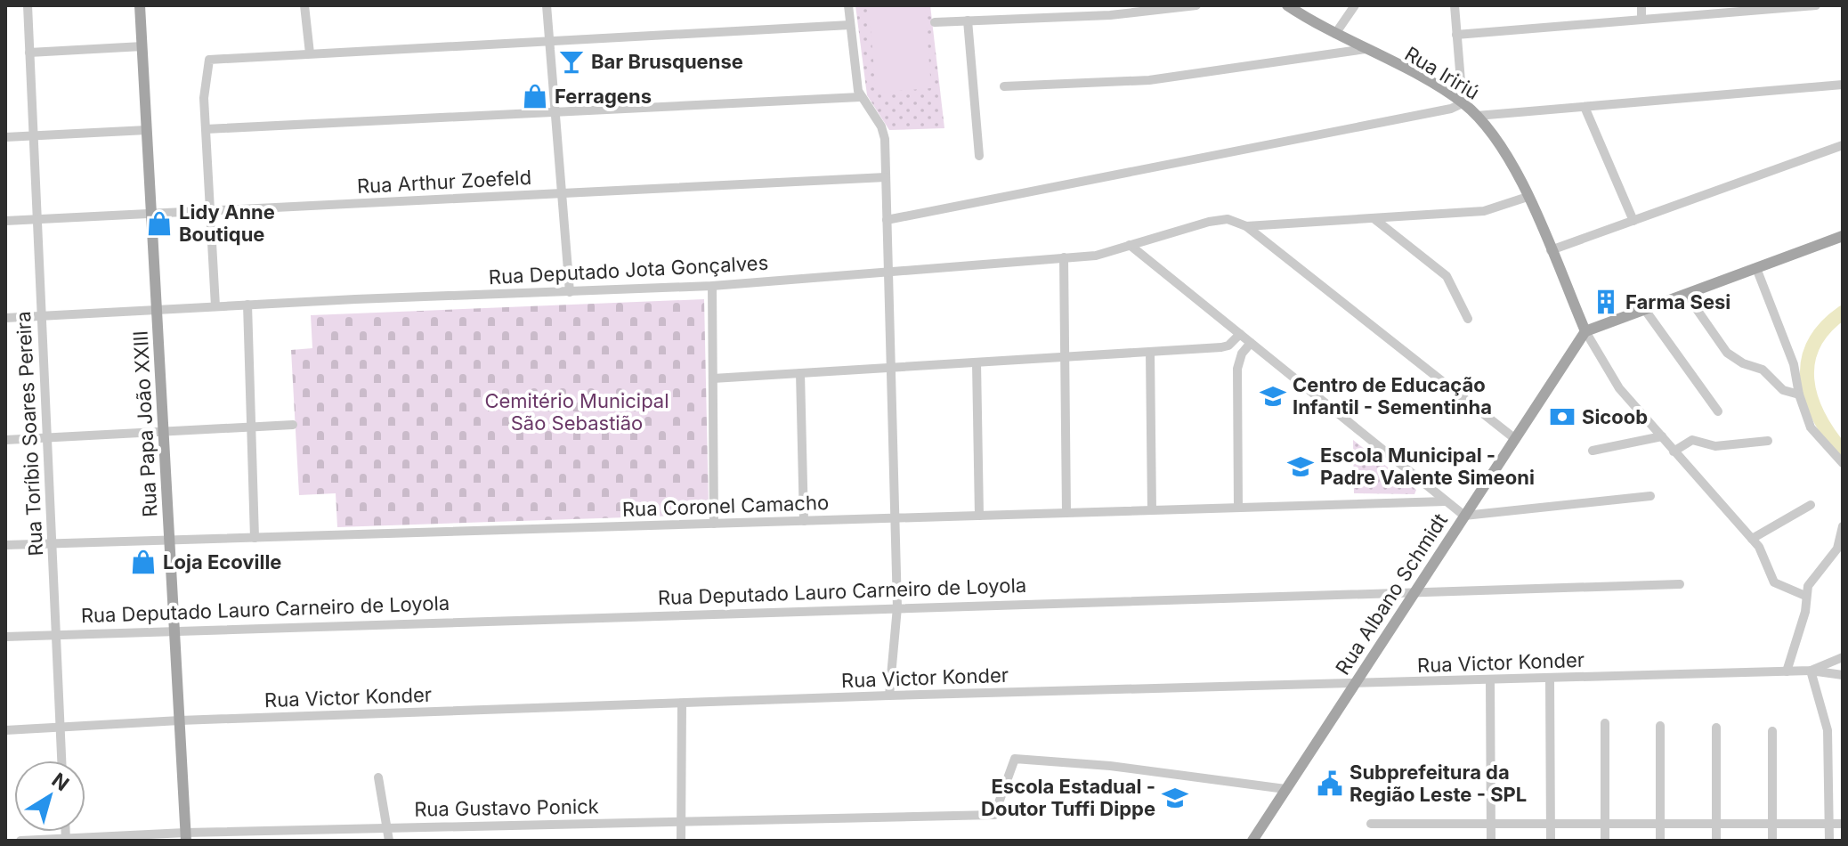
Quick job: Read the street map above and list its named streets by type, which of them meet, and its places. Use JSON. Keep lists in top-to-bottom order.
{
  "streets": {
    "main road": ["Rua Iririú", "Rua Papa João XXIII", "Rua Albano Schmidt"],
    "street": [
      "Rua Arthur Zoefeld",
      "Rua Deputado Jota Gonçalves",
      "Rua Toríbio Soares Pereira",
      "Rua Coronel Camacho",
      "Rua Deputado Lauro Carneiro de Loyola",
      "Rua Victor Konder",
      "Rua Gustavo Ponick"
    ]
  },
  "crossings": [
    ["Rua Iririú", "Rua Deputado Jota Gonçalves"],
    ["Rua Iririú", "Rua Albano Schmidt"],
    ["Rua Arthur Zoefeld", "Rua Papa João XXIII"],
    ["Rua Arthur Zoefeld", "Rua Toríbio Soares Pereira"],
    ["Rua Deputado Jota Gonçalves", "Rua Papa João XXIII"],
    ["Rua Deputado Jota Gonçalves", "Rua Toríbio Soares Pereira"],
    ["Rua Papa João XXIII", "Rua Coronel Camacho"],
    ["Rua Papa João XXIII", "Rua Deputado Lauro Carneiro de Loyola"],
    ["Rua Papa João XXIII", "Rua Victor Konder"],
    ["Rua Papa João XXIII", "Rua Gustavo Ponick"],
    ["Rua Toríbio Soares Pereira", "Rua Coronel Camacho"],
    ["Rua Toríbio Soares Pereira", "Rua Deputado Lauro Carneiro de Loyola"],
    ["Rua Toríbio Soares Pereira", "Rua Victor Konder"],
    ["Rua Deputado Lauro Carneiro de Loyola", "Rua Albano Schmidt"],
    ["Rua Albano Schmidt", "Rua Victor Konder"],
    ["Rua Albano Schmidt", "Rua Gustavo Ponick"]
  ],
  "parks": ["Cemitério Municipal São Sebastião"],
  "places": {
    "bar": ["Bar Brusquense"],
    "shop": ["Ferragens", "Lidy Anne Boutique", "Loja Ecoville"],
    "building": ["Farma Sesi"],
    "school or university": ["Centro de Educação Infantil - Sementinha", "Escola Municipal - Padre Valente Simeoni", "Escola Estadual - Doutor Tuffi Dippe"],
    "bank": ["Sicoob"],
    "public building": ["Subprefeitura da Região Leste - SPL"]
  },
  "north": "top right"
}
